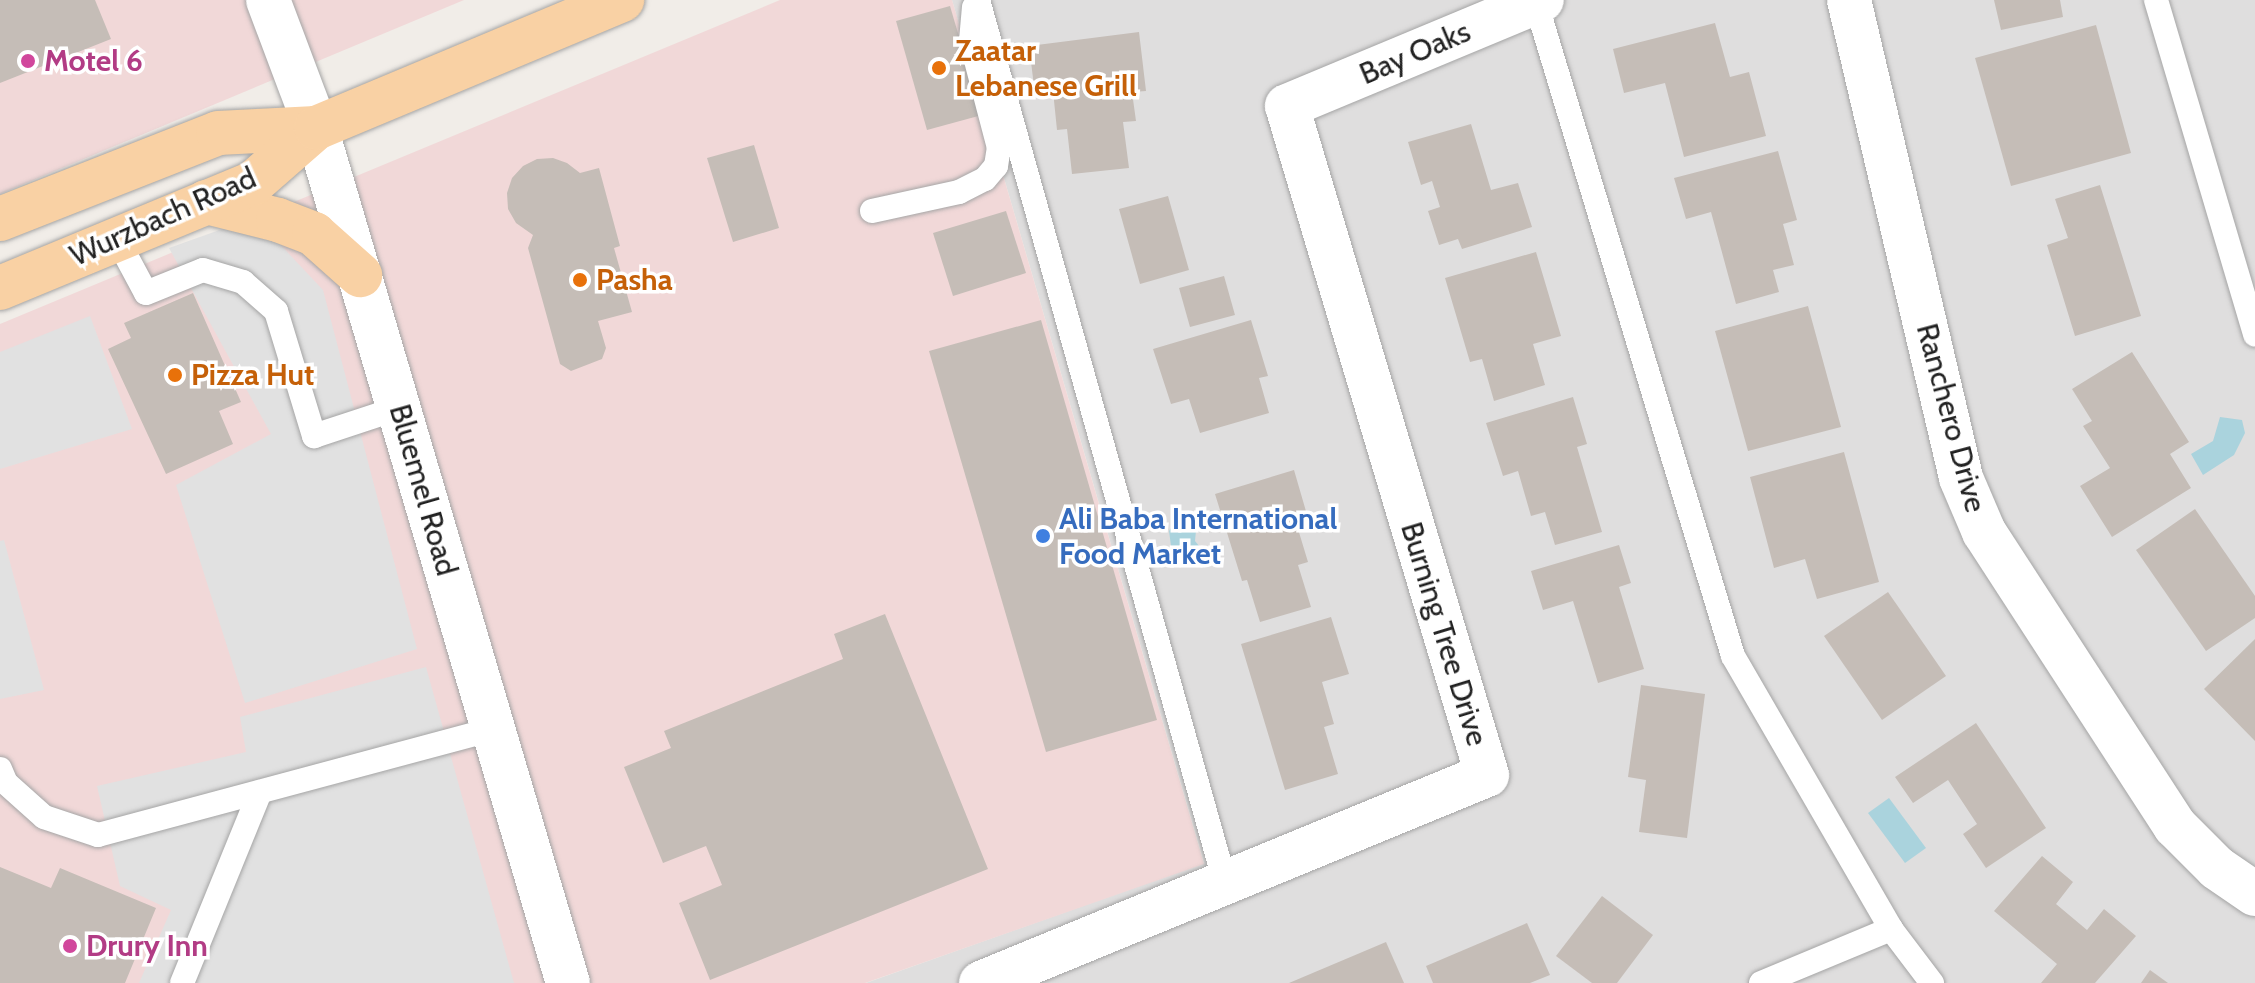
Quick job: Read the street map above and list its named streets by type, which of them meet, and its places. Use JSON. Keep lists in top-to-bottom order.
{
  "streets": {
    "main road": ["Wurzbach Road"],
    "street": [
      "Bay Oaks",
      "Ranchero Drive",
      "Bluemel Road",
      "Burning Tree Drive"
    ]
  },
  "crossings": [
    ["Bay Oaks", "Burning Tree Drive"],
    ["Wurzbach Road", "Bluemel Road"]
  ],
  "places": [
    "Motel 6",
    "Zaatar Lebanese Grill",
    "Pasha",
    "Pizza Hut",
    "Ali Baba International Food Market",
    "Drury Inn"
  ]
}
